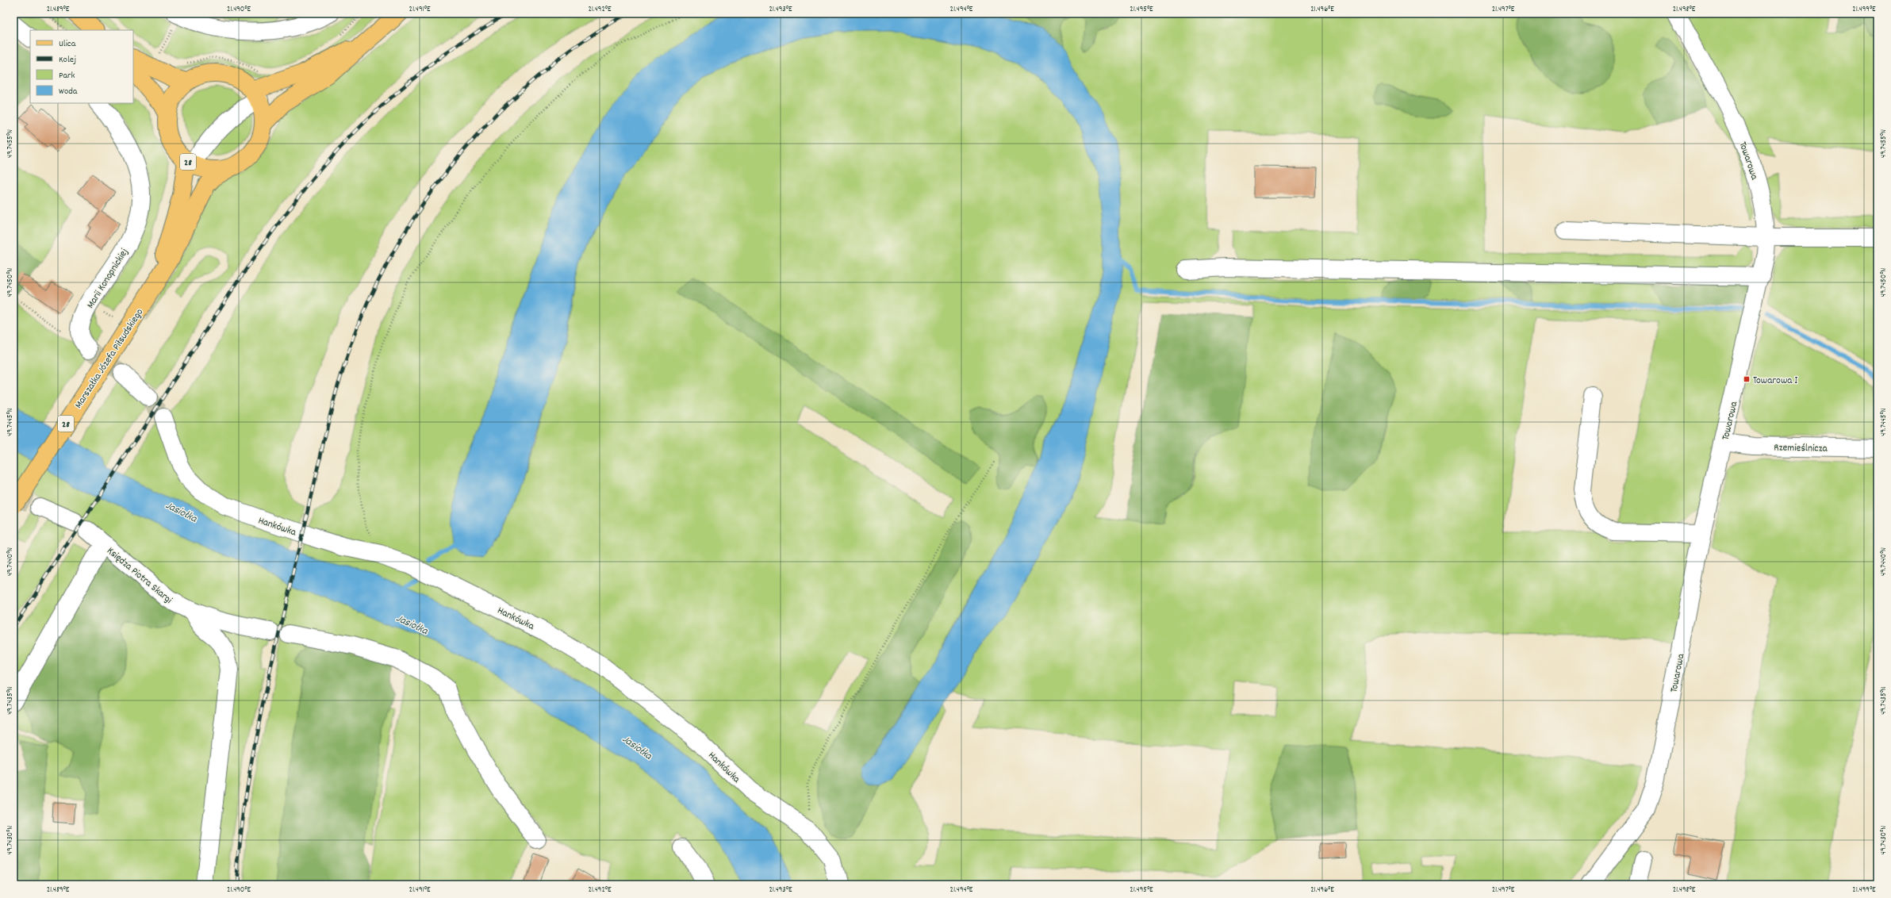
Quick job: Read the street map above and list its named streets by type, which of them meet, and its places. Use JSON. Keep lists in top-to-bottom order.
{
  "streets": {
    "main road": ["28", "Marszałka Józefa Piłsudskiego"],
    "street": [
      "Towarowa",
      "Marii Konopnickiej",
      "Rzemieślnicza",
      "Hankówka",
      "Księdza Piotra Skargi"
    ]
  },
  "crossings": [
    ["Towarowa", "Rzemieślnicza"],
    ["28", "Marszałka Józefa Piłsudskiego"]
  ],
  "water": ["Jasiołka"],
  "places": {
    "transit": ["Towarowa I"]
  },
  "legend": [
    "Ulica",
    "Kolej",
    "Park",
    "Woda"
  ],
  "coordinates": [
    "21.489°E",
    "21.490°E",
    "21.491°E",
    "21.492°E",
    "21.493°E",
    "21.494°E",
    "21.495°E",
    "21.496°E",
    "21.497°E",
    "21.498°E",
    "21.499°E",
    "49.7455°N",
    "49.7450°N",
    "49.7445°N",
    "49.7440°N",
    "49.7435°N",
    "49.7430°N"
  ]
}
